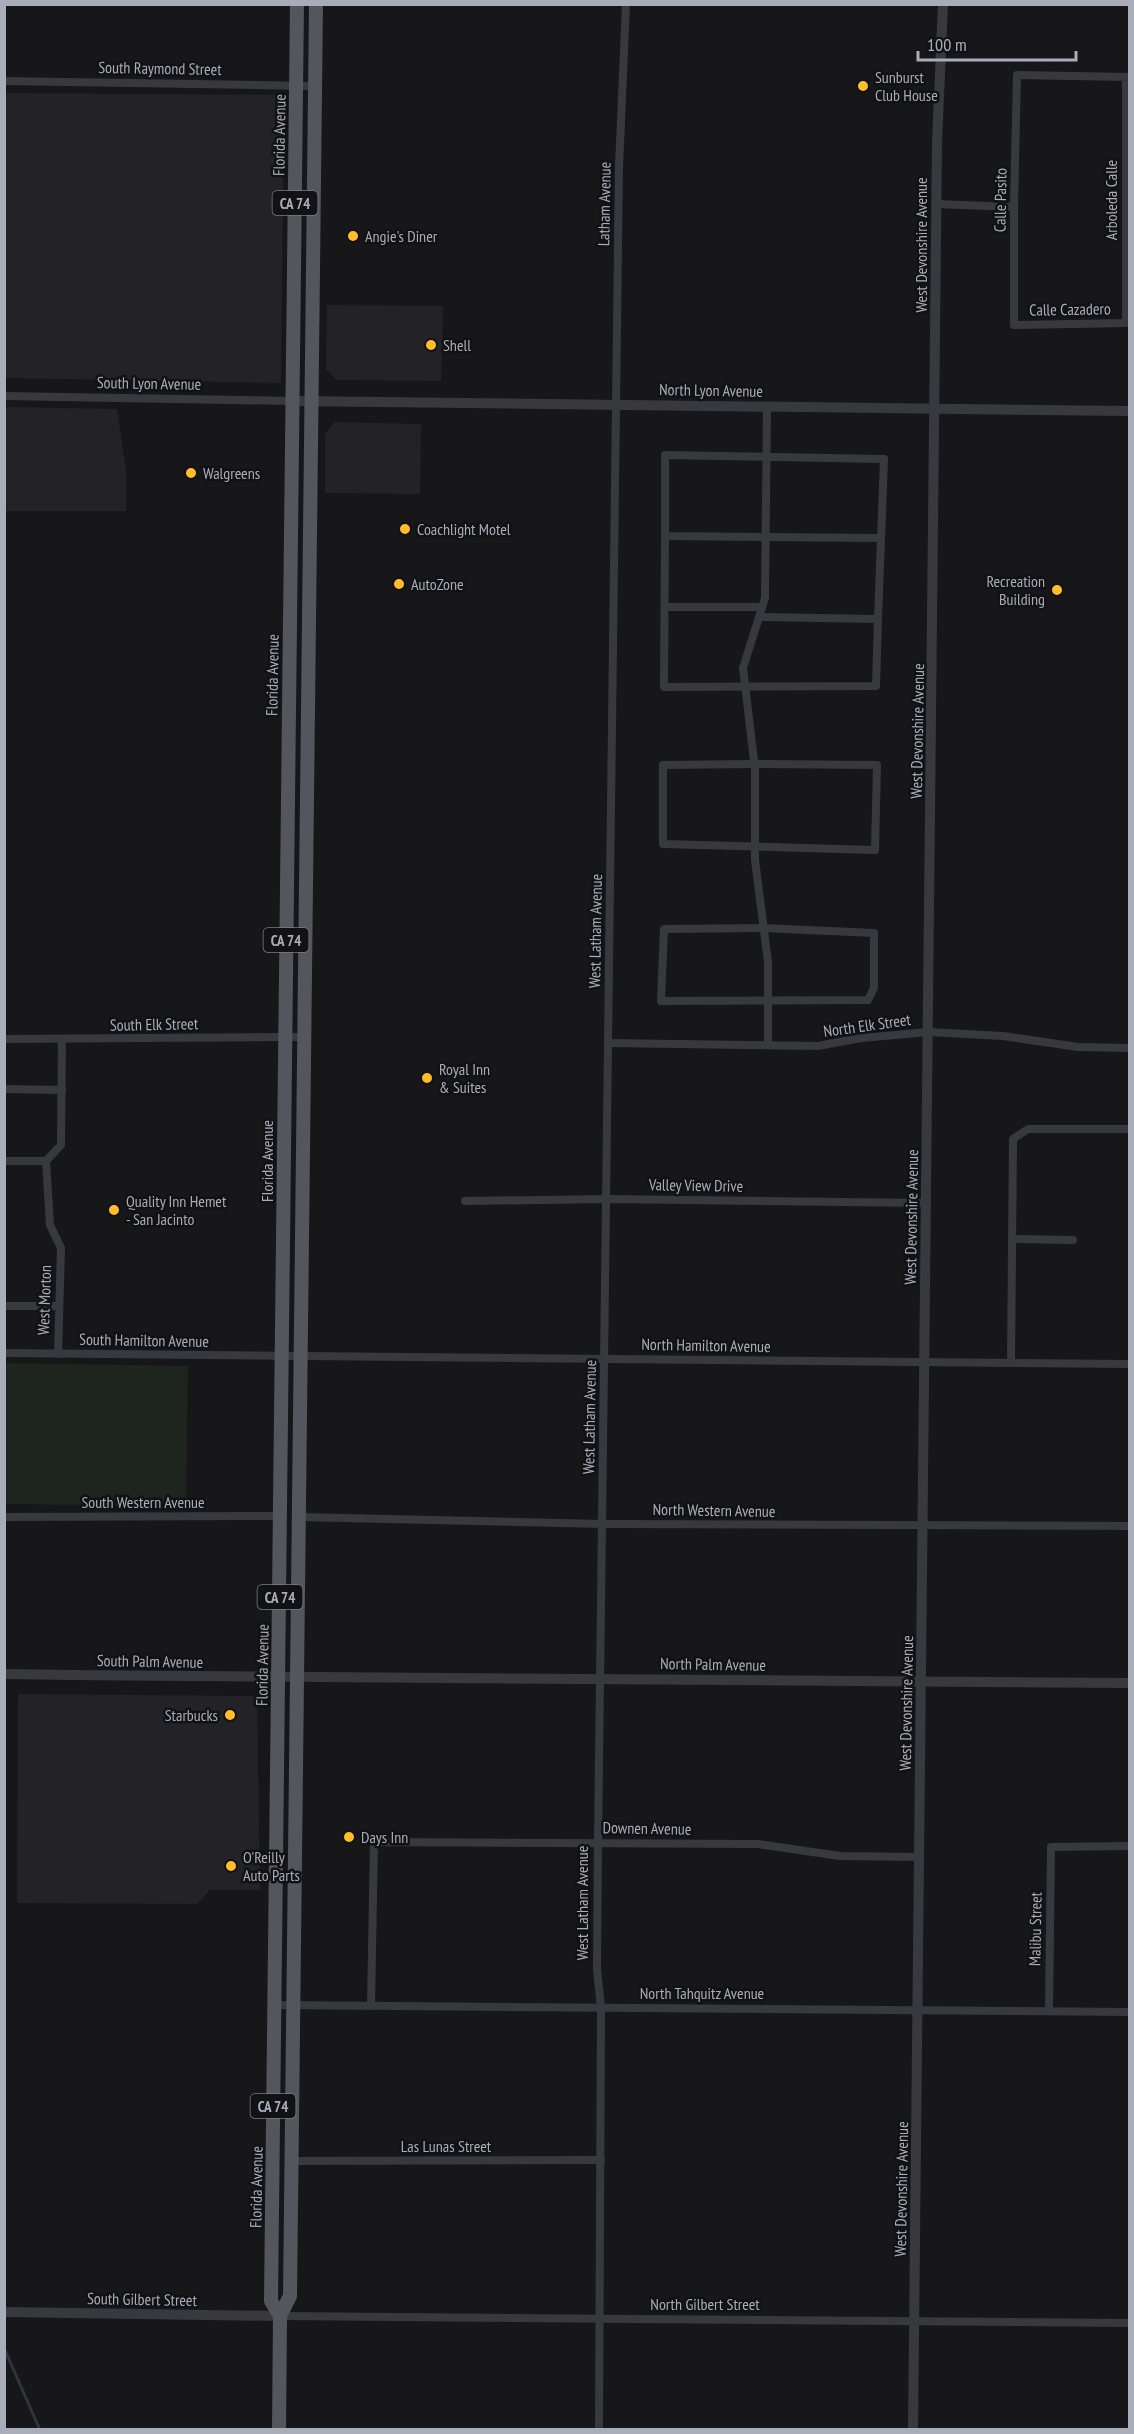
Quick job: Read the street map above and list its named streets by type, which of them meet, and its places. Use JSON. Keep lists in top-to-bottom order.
{
  "streets": {
    "main road": ["Florida Avenue", "CA 74"],
    "street": [
      "South Raymond Street",
      "Calle Pasito",
      "Arboleda Calle",
      "Latham Avenue",
      "West Devonshire Avenue",
      "Calle Cazadero",
      "South Lyon Avenue",
      "North Lyon Avenue",
      "West Latham Avenue",
      "South Elk Street",
      "North Elk Street",
      "Valley View Drive",
      "West Morton",
      "South Hamilton Avenue",
      "North Hamilton Avenue",
      "South Western Avenue",
      "North Western Avenue",
      "South Palm Avenue",
      "North Palm Avenue",
      "Downen Avenue",
      "Malibu Street",
      "North Tahquitz Avenue",
      "Las Lunas Street",
      "South Gilbert Street",
      "North Gilbert Street"
    ]
  },
  "crossings": [
    ["South Raymond Street", "Florida Avenue"],
    ["Florida Avenue", "South Lyon Avenue"],
    ["Florida Avenue", "North Lyon Avenue"],
    ["Florida Avenue", "South Elk Street"],
    ["Florida Avenue", "South Hamilton Avenue"],
    ["Florida Avenue", "North Hamilton Avenue"],
    ["Florida Avenue", "South Western Avenue"],
    ["Florida Avenue", "North Western Avenue"],
    ["Florida Avenue", "South Palm Avenue"],
    ["Florida Avenue", "North Palm Avenue"],
    ["Florida Avenue", "North Tahquitz Avenue"],
    ["Florida Avenue", "Las Lunas Street"],
    ["Florida Avenue", "South Gilbert Street"],
    ["Florida Avenue", "North Gilbert Street"],
    ["Calle Pasito", "Arboleda Calle"],
    ["Calle Pasito", "Calle Cazadero"],
    ["Arboleda Calle", "Calle Cazadero"],
    ["Latham Avenue", "North Lyon Avenue"],
    ["Latham Avenue", "West Latham Avenue"],
    ["West Devonshire Avenue", "North Lyon Avenue"],
    ["West Devonshire Avenue", "North Elk Street"],
    ["West Devonshire Avenue", "Valley View Drive"],
    ["West Devonshire Avenue", "North Hamilton Avenue"],
    ["West Devonshire Avenue", "North Western Avenue"],
    ["West Devonshire Avenue", "North Palm Avenue"],
    ["West Devonshire Avenue", "Downen Avenue"],
    ["West Devonshire Avenue", "North Tahquitz Avenue"],
    ["West Devonshire Avenue", "North Gilbert Street"],
    ["South Lyon Avenue", "North Lyon Avenue"],
    ["North Lyon Avenue", "West Latham Avenue"],
    ["West Latham Avenue", "North Elk Street"],
    ["West Latham Avenue", "Valley View Drive"],
    ["West Latham Avenue", "North Hamilton Avenue"],
    ["West Latham Avenue", "North Western Avenue"],
    ["West Latham Avenue", "North Palm Avenue"],
    ["West Latham Avenue", "Downen Avenue"],
    ["West Latham Avenue", "North Tahquitz Avenue"],
    ["West Latham Avenue", "Las Lunas Street"],
    ["West Latham Avenue", "North Gilbert Street"],
    ["West Morton", "South Hamilton Avenue"],
    ["South Hamilton Avenue", "North Hamilton Avenue"],
    ["South Palm Avenue", "North Palm Avenue"],
    ["Downen Avenue", "North Tahquitz Avenue"],
    ["Malibu Street", "North Tahquitz Avenue"],
    ["South Gilbert Street", "North Gilbert Street"]
  ],
  "places": [
    "Sunburst Club House",
    "Angie's Diner",
    "Shell",
    "Walgreens",
    "Coachlight Motel",
    "AutoZone",
    "Recreation Building",
    "Royal Inn & Suites",
    "Quality Inn Hemet - San Jacinto",
    "Starbucks",
    "Days Inn",
    "O'Reilly Auto Parts"
  ],
  "scale_bar": "100 m"
}
